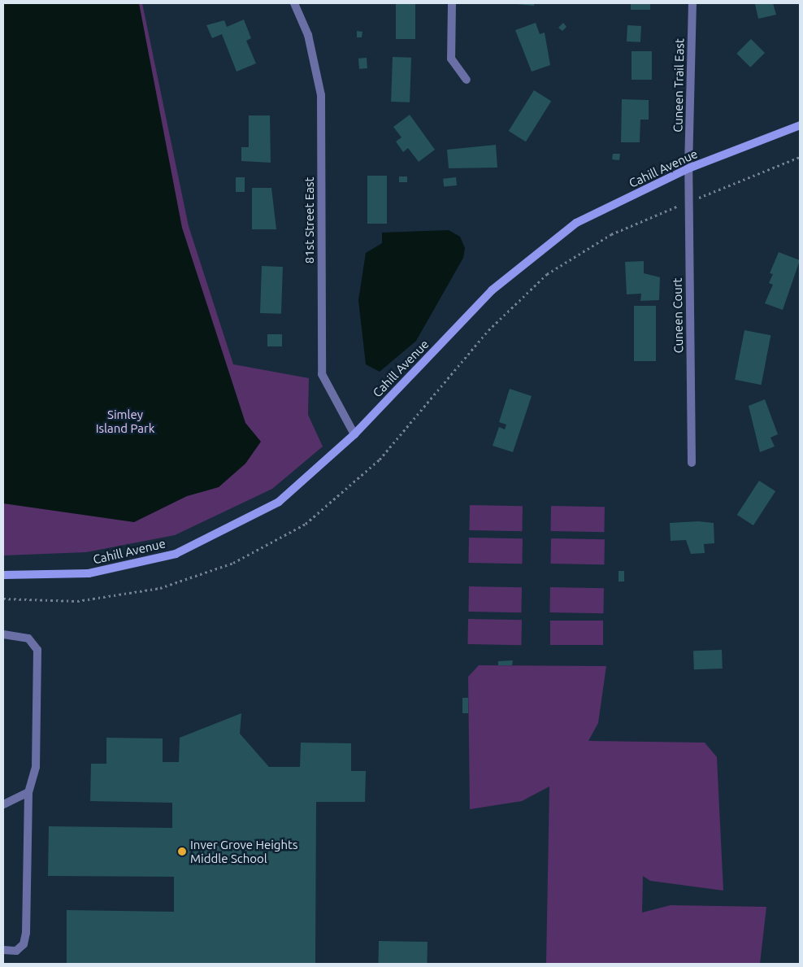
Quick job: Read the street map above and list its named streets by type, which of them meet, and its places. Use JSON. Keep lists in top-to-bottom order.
{
  "streets": {
    "street": [
      "Cuneen Trail East",
      "Cahill Avenue",
      "81st Street East",
      "Cuneen Court"
    ]
  },
  "crossings": [
    ["Cuneen Trail East", "Cahill Avenue"],
    ["Cuneen Trail East", "Cuneen Court"],
    ["Cahill Avenue", "81st Street East"],
    ["Cahill Avenue", "Cuneen Court"]
  ],
  "parks": ["Simley Island Park"],
  "places": ["Inver Grove Heights Middle School"]
}
